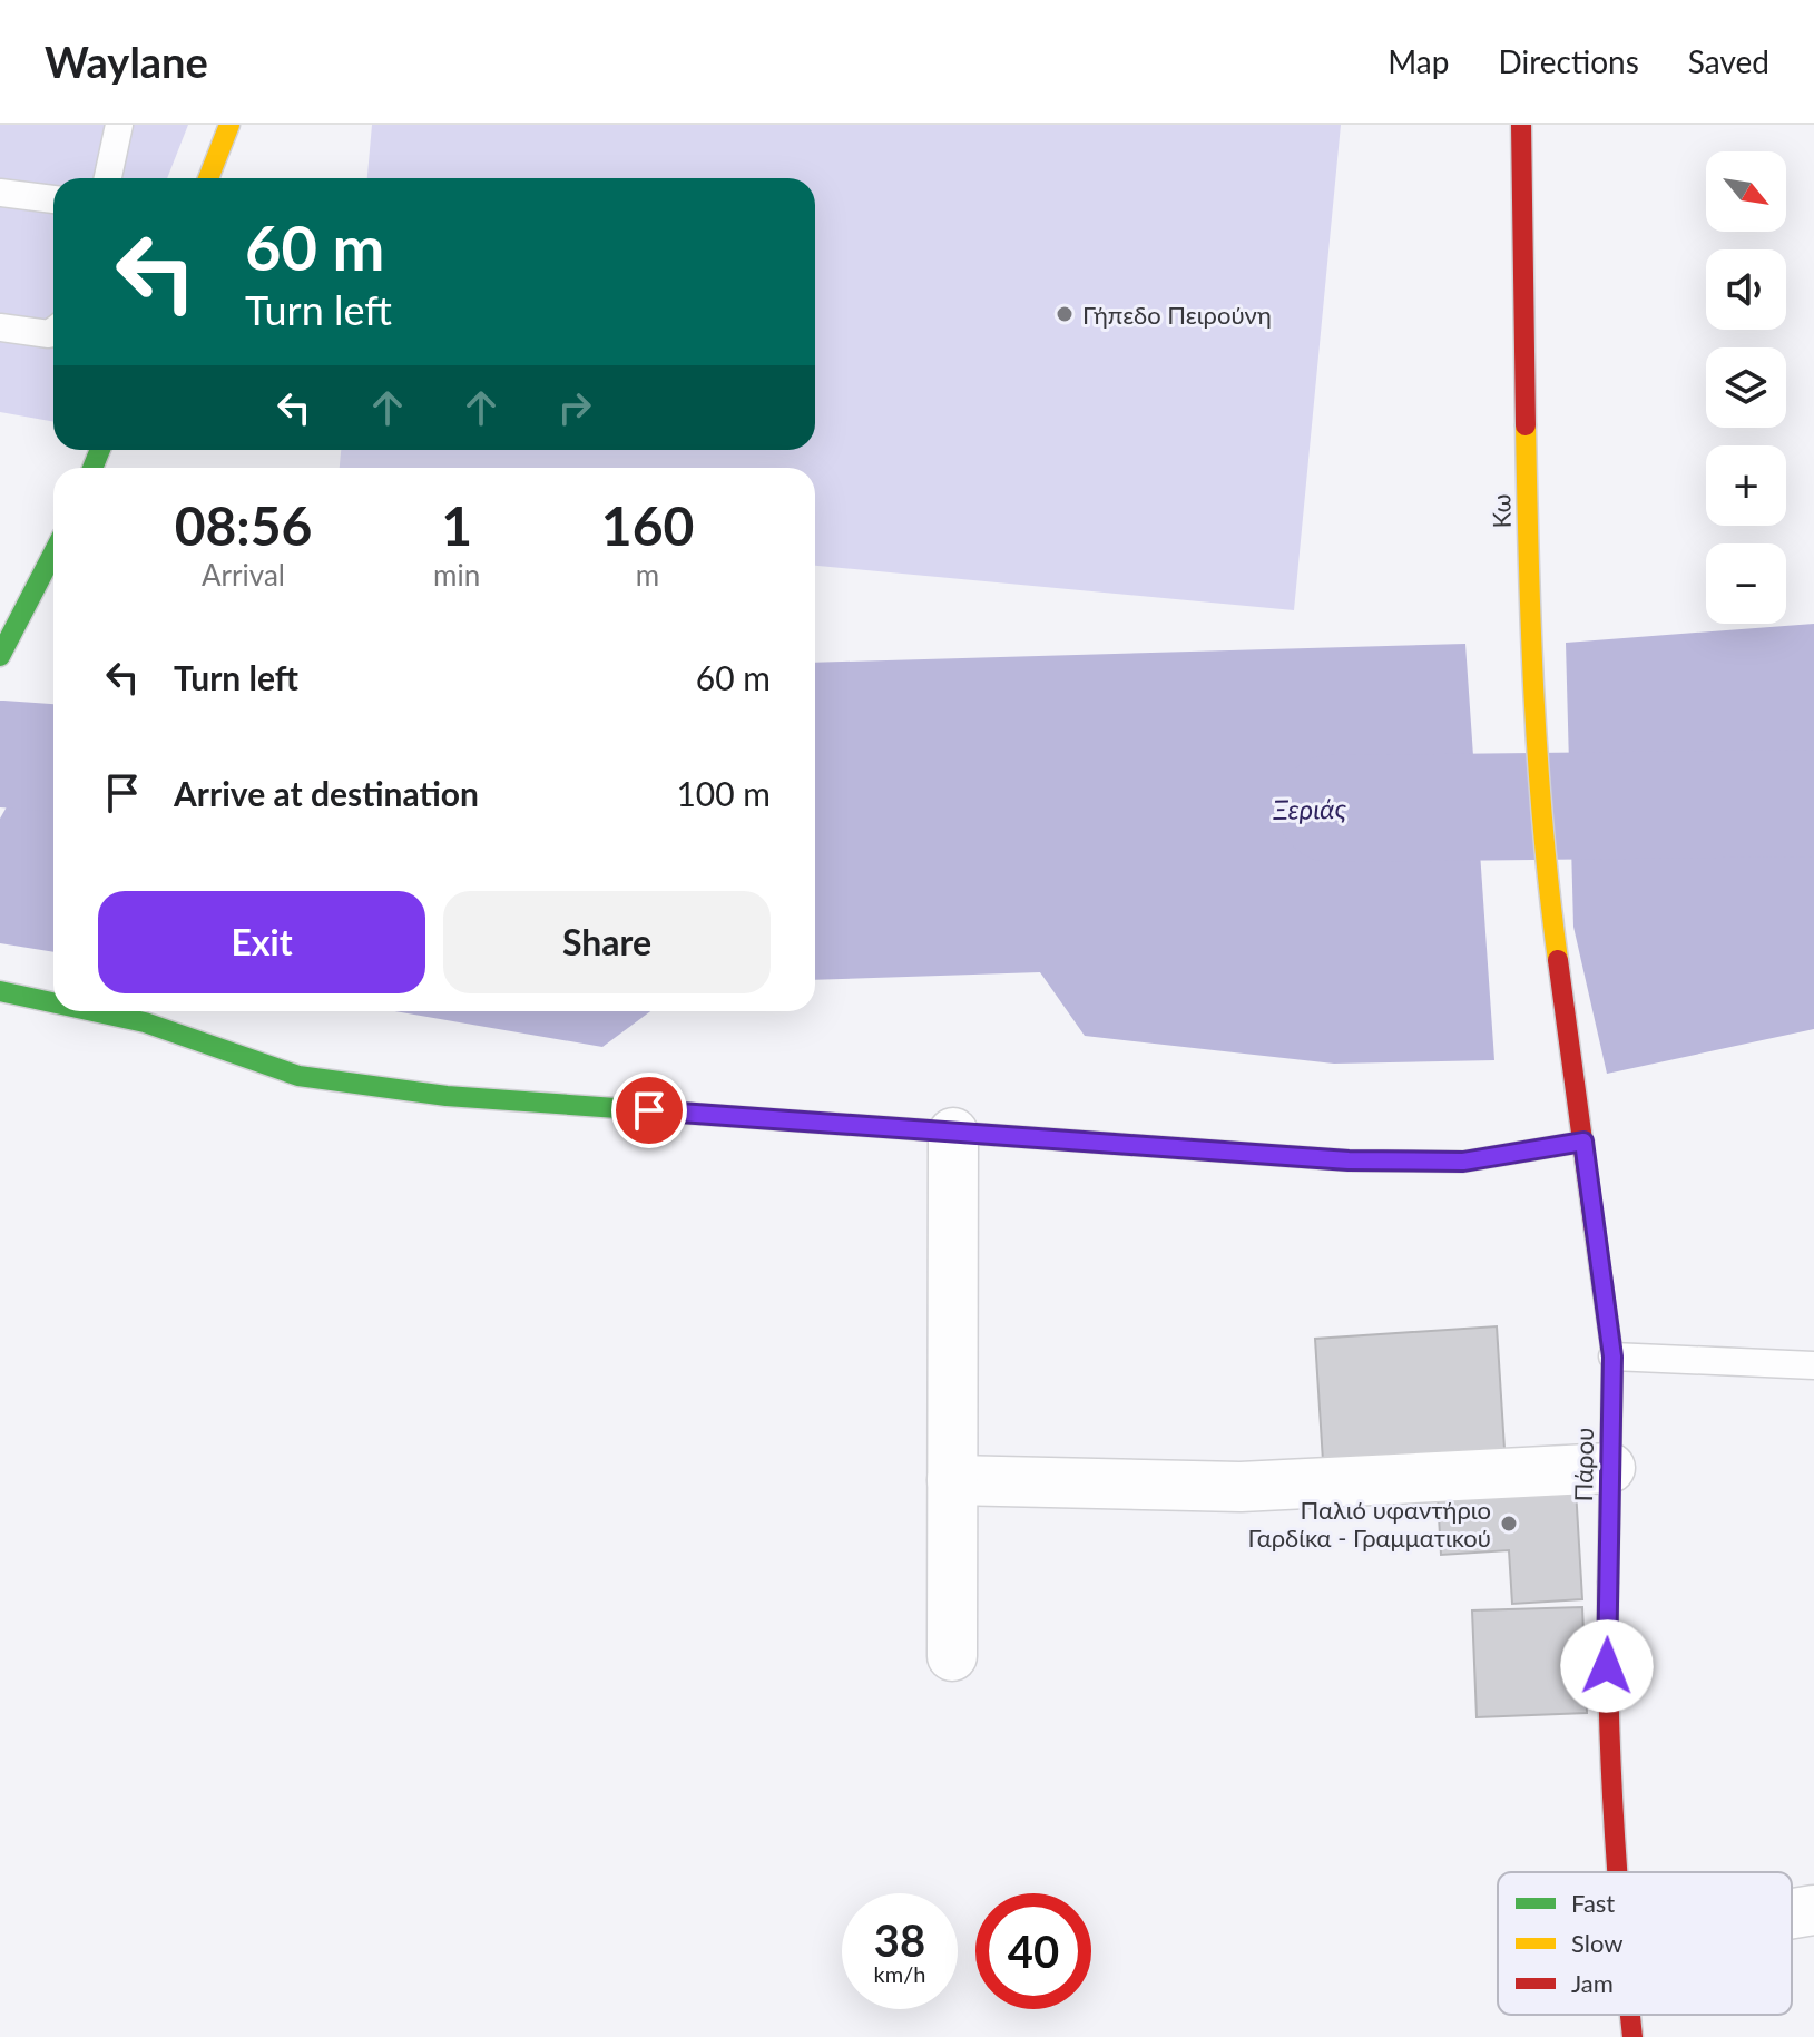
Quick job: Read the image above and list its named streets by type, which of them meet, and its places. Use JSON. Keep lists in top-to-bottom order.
{
  "streets": {
    "street": ["Κω", "Πάρου"]
  },
  "crossings": [
    ["Κω", "Πάρου"]
  ],
  "water": ["Ξεριάς"],
  "places": ["Γήπεδο Πειρούνη", "Παλιό υφαντήριο Γαρδίκα - Γραμματικού"],
  "legend": ["Fast", "Slow", "Jam"],
  "north": "bottom right",
  "page": {
    "header": "Waylane",
    "nav": ["Map", "Directions", "Saved"],
    "map_buttons": ["+", "−"],
    "turn": ["60 m", "Turn left"],
    "eta": [
      "08:56",
      "Arrival",
      "1",
      "min",
      "160",
      "m"
    ],
    "list": [
      {
        "name": "Turn left",
        "value": "60 m"
      },
      {
        "name": "Arrive at destination",
        "value": "100 m"
      }
    ],
    "buttons": ["Exit", "Share"],
    "speed": "38 km/h",
    "limit": "40"
  }
}
